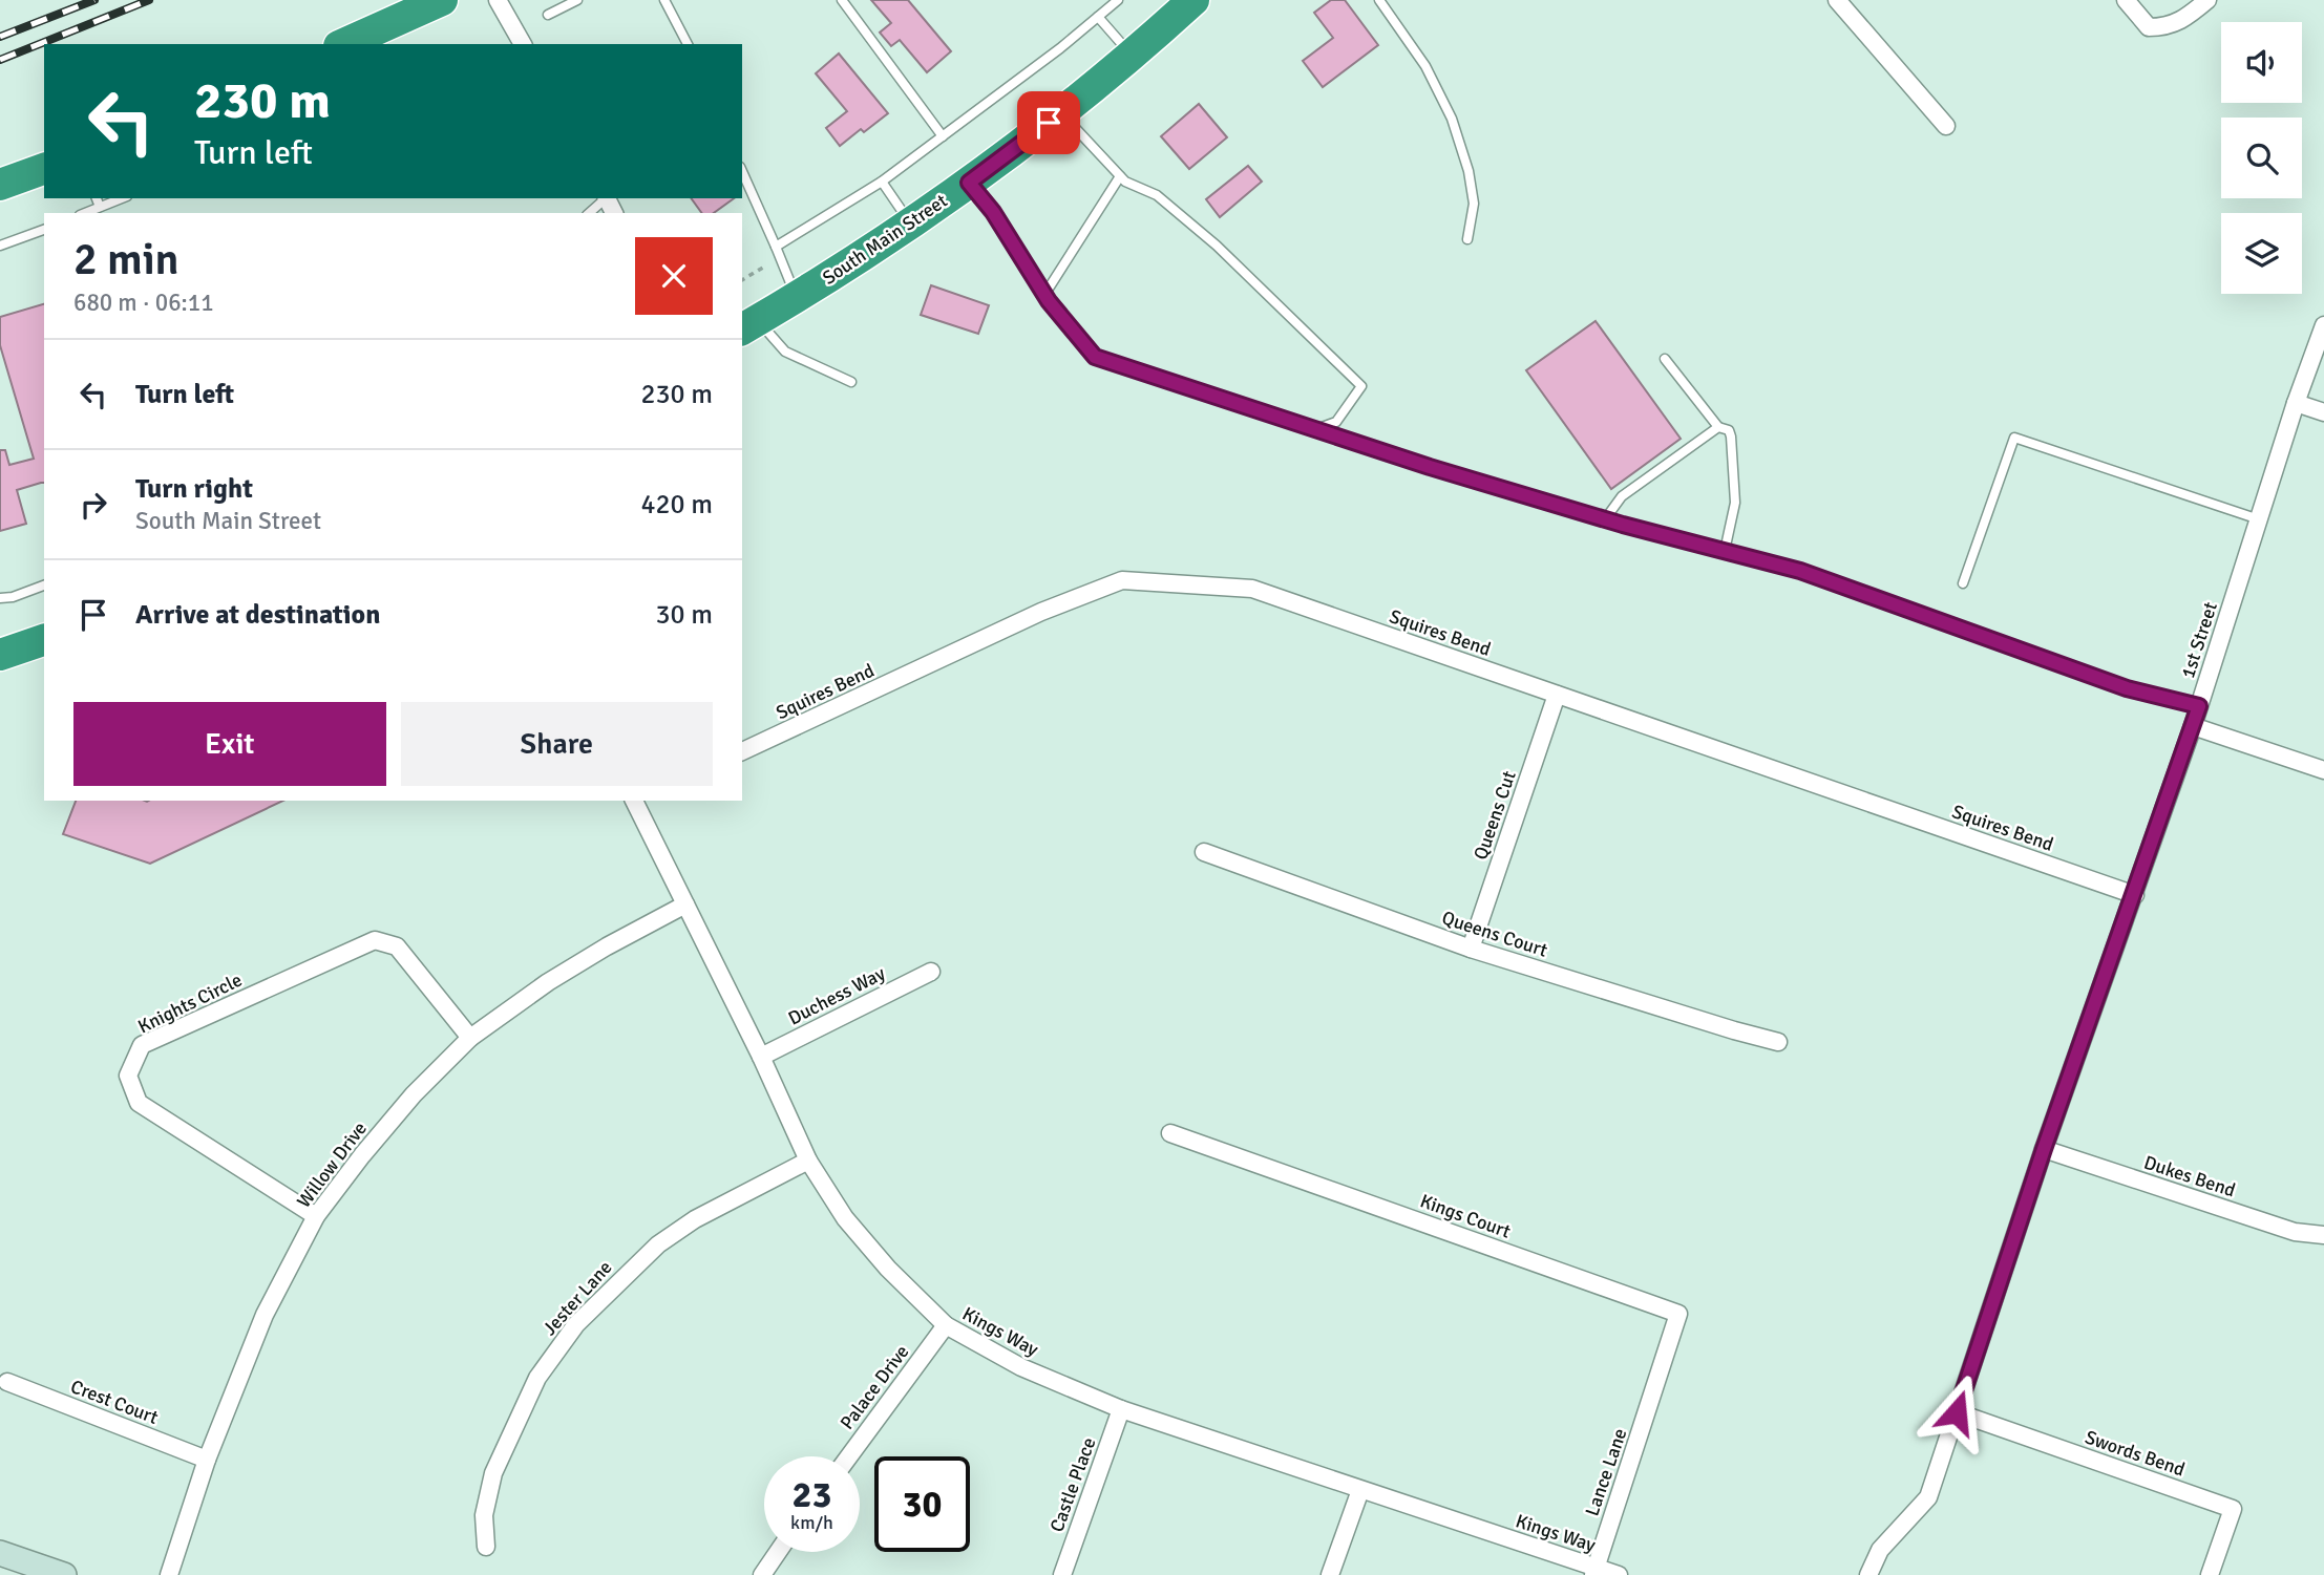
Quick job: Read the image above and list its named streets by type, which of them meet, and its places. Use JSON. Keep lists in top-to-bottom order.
{
  "streets": {
    "highway": ["South Main Street"],
    "street": [
      "Squires Bend",
      "1st Street",
      "Queens Cut",
      "Queens Court",
      "Duchess Way",
      "Knights Circle",
      "Willow Drive",
      "Dukes Bend",
      "Kings Court",
      "Jester Lane",
      "Kings Way",
      "Palace Drive",
      "Crest Court",
      "Swords Bend",
      "Lance Lane",
      "Castle Place"
    ]
  },
  "crossings": [
    ["Squires Bend", "1st Street"],
    ["Squires Bend", "Queens Cut"],
    ["1st Street", "Dukes Bend"],
    ["1st Street", "Swords Bend"],
    ["Queens Cut", "Queens Court"],
    ["Duchess Way", "Kings Way"],
    ["Knights Circle", "Willow Drive"],
    ["Willow Drive", "Kings Way"],
    ["Willow Drive", "Crest Court"],
    ["Kings Court", "Lance Lane"],
    ["Jester Lane", "Kings Way"],
    ["Kings Way", "Palace Drive"],
    ["Kings Way", "Lance Lane"],
    ["Kings Way", "Castle Place"]
  ],
  "page": {
    "turn": ["230 m", "Turn left"],
    "heading": ["2 min", "680 m · 06:11"],
    "list": [
      {
        "name": "Turn left",
        "value": "230 m"
      },
      {
        "name": "Turn right",
        "note": "South Main Street",
        "value": "420 m"
      },
      {
        "name": "Arrive at destination",
        "value": "30 m"
      }
    ],
    "buttons": ["Exit", "Share"],
    "speed": "23 km/h",
    "limit": "30"
  }
}
